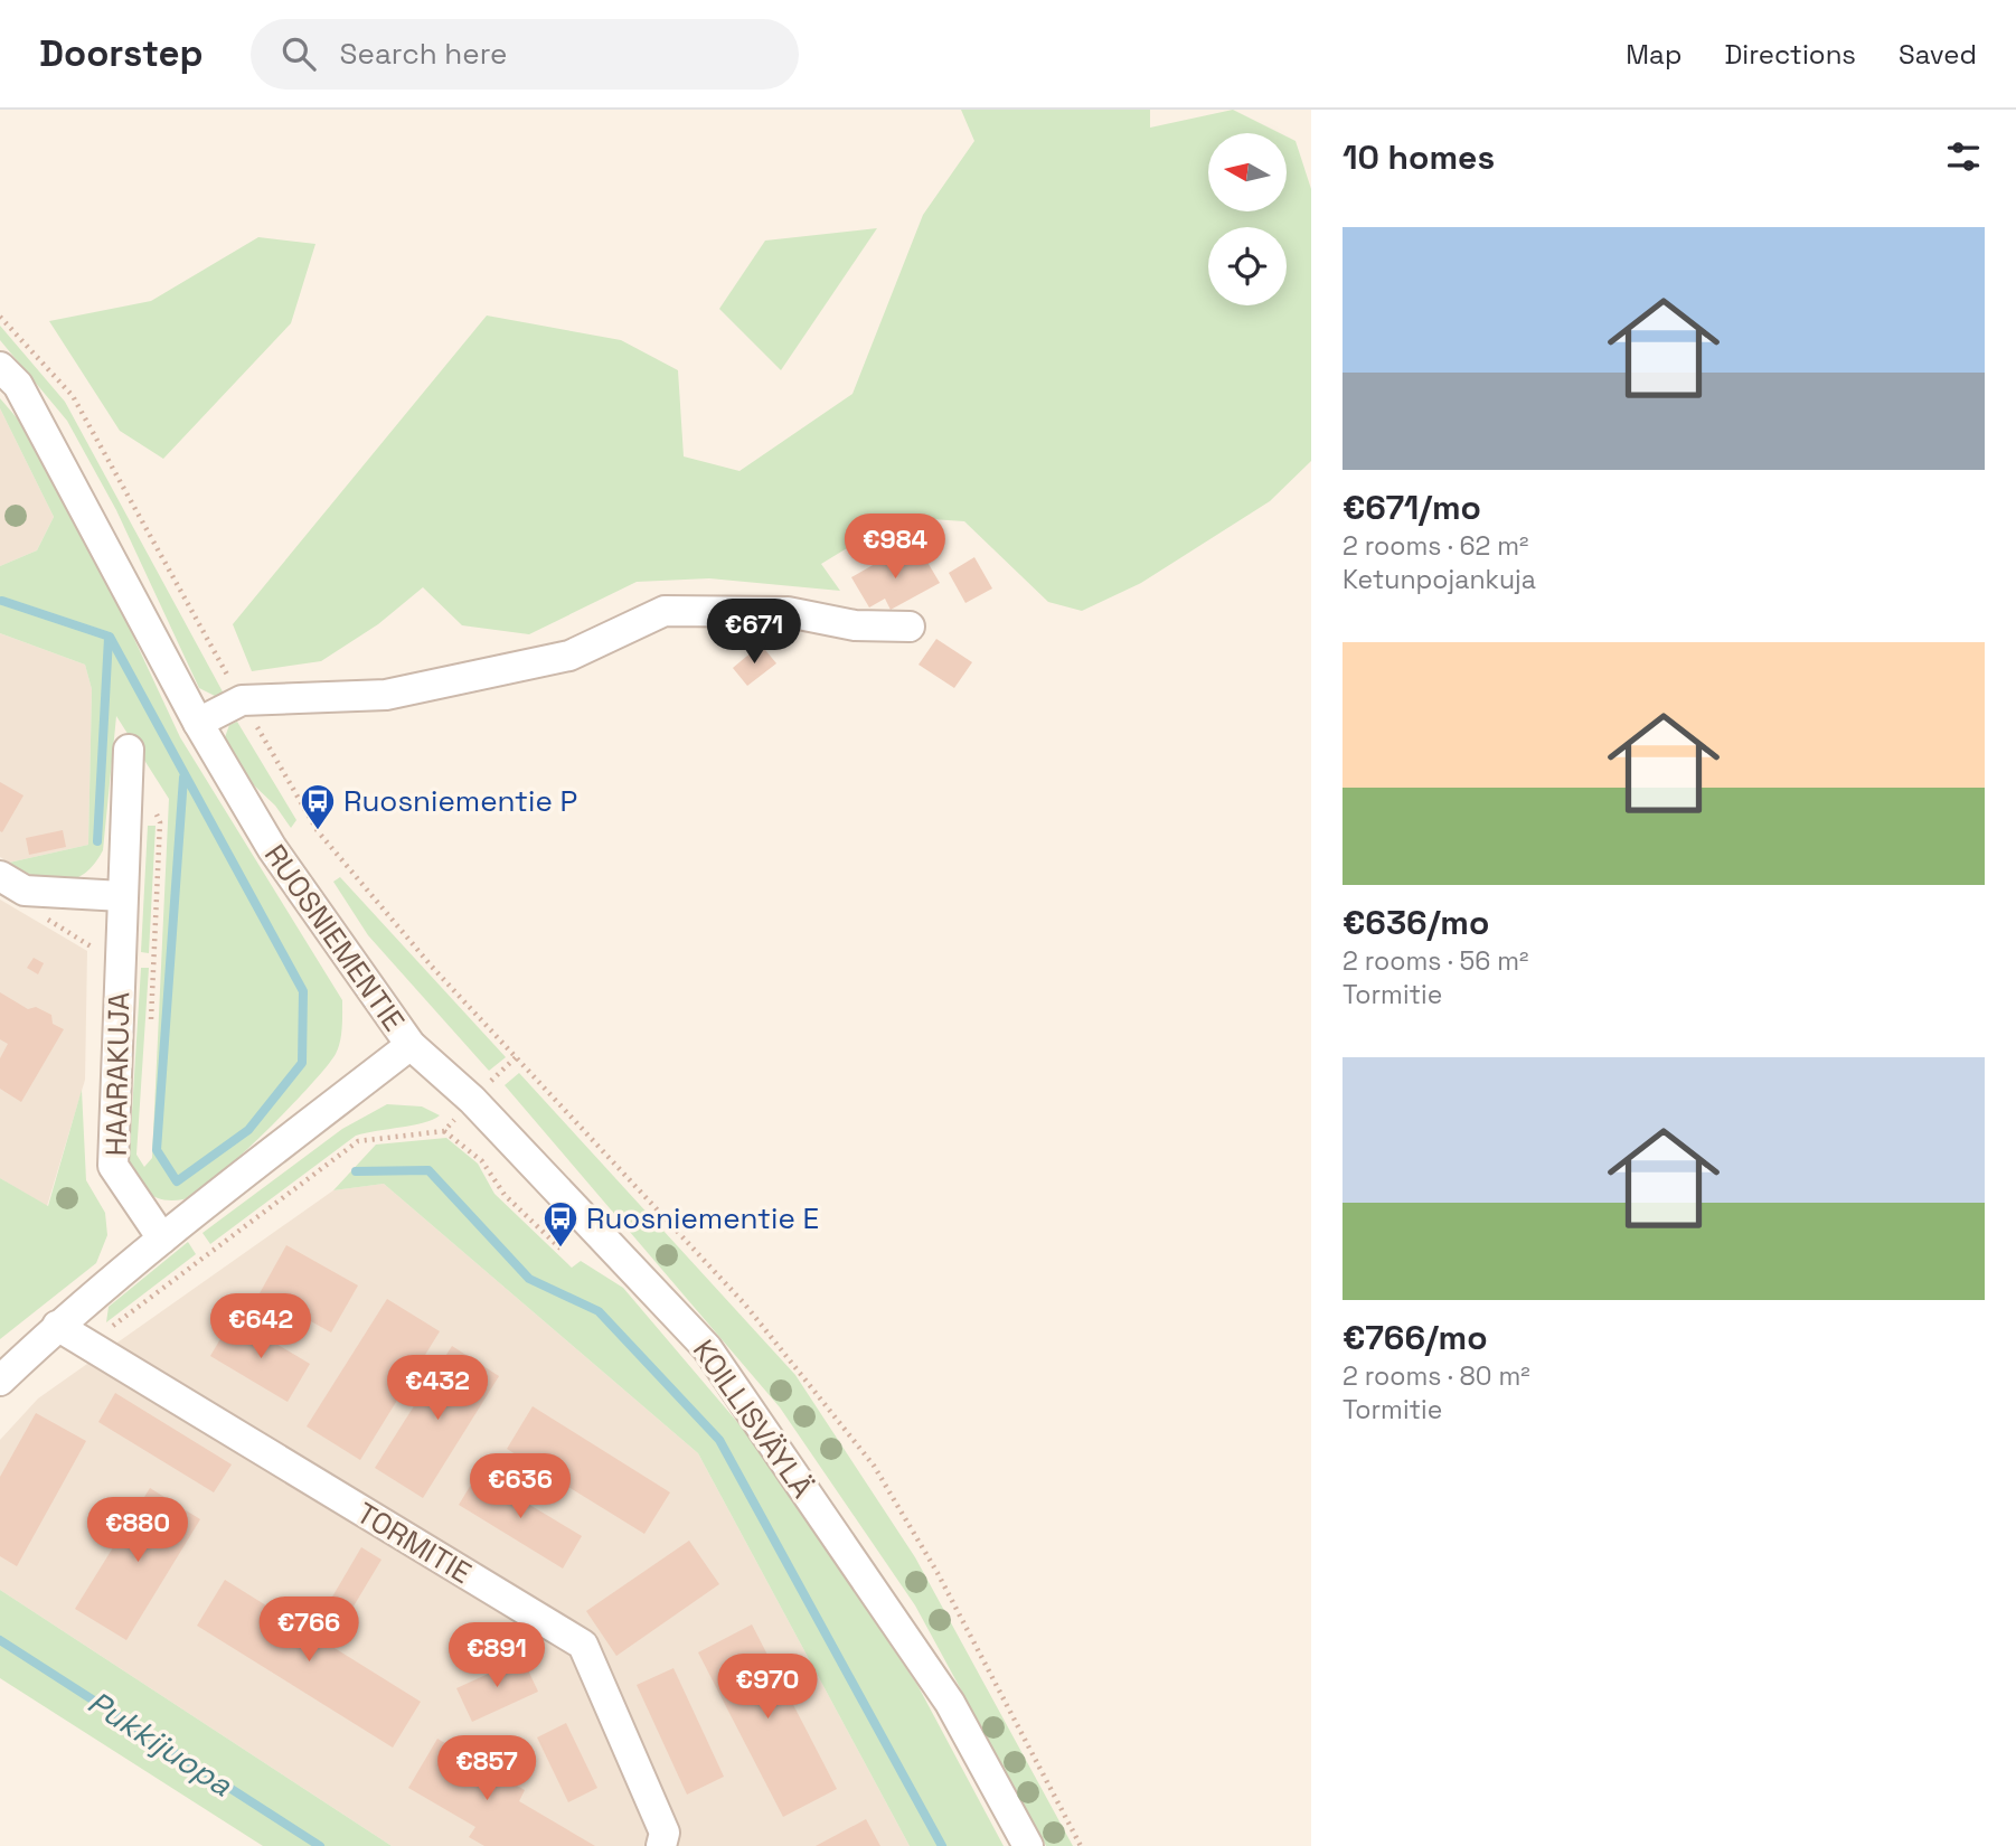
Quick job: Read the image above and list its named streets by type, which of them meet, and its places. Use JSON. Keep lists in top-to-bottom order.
{
  "streets": {
    "street": [
      "RUOSNIEMENTIE",
      "HAARAKUJA",
      "KOILLISVÄYLÄ",
      "TORMITIE"
    ]
  },
  "crossings": [
    ["RUOSNIEMENTIE", "HAARAKUJA"],
    ["RUOSNIEMENTIE", "KOILLISVÄYLÄ"],
    ["RUOSNIEMENTIE", "TORMITIE"]
  ],
  "water": ["Pukkijuopa"],
  "places": {
    "bus stop": ["Ruosniementie P", "Ruosniementie E"]
  },
  "north": "left",
  "page": {
    "header": "Doorstep",
    "search": "Search here",
    "nav": ["Map", "Directions", "Saved"],
    "heading": "10 homes",
    "list": [
      {
        "name": "€671/mo",
        "note": "2 rooms · 62 m² · Ketunpojankuja"
      },
      {
        "name": "€636/mo",
        "note": "2 rooms · 56 m² · Tormitie"
      },
      {
        "name": "€766/mo",
        "note": "2 rooms · 80 m² · Tormitie"
      }
    ],
    "price": [
      "€984",
      "€671",
      "€642",
      "€432",
      "€636",
      "€880",
      "€766",
      "€891",
      "€970",
      "€857"
    ]
  }
}
